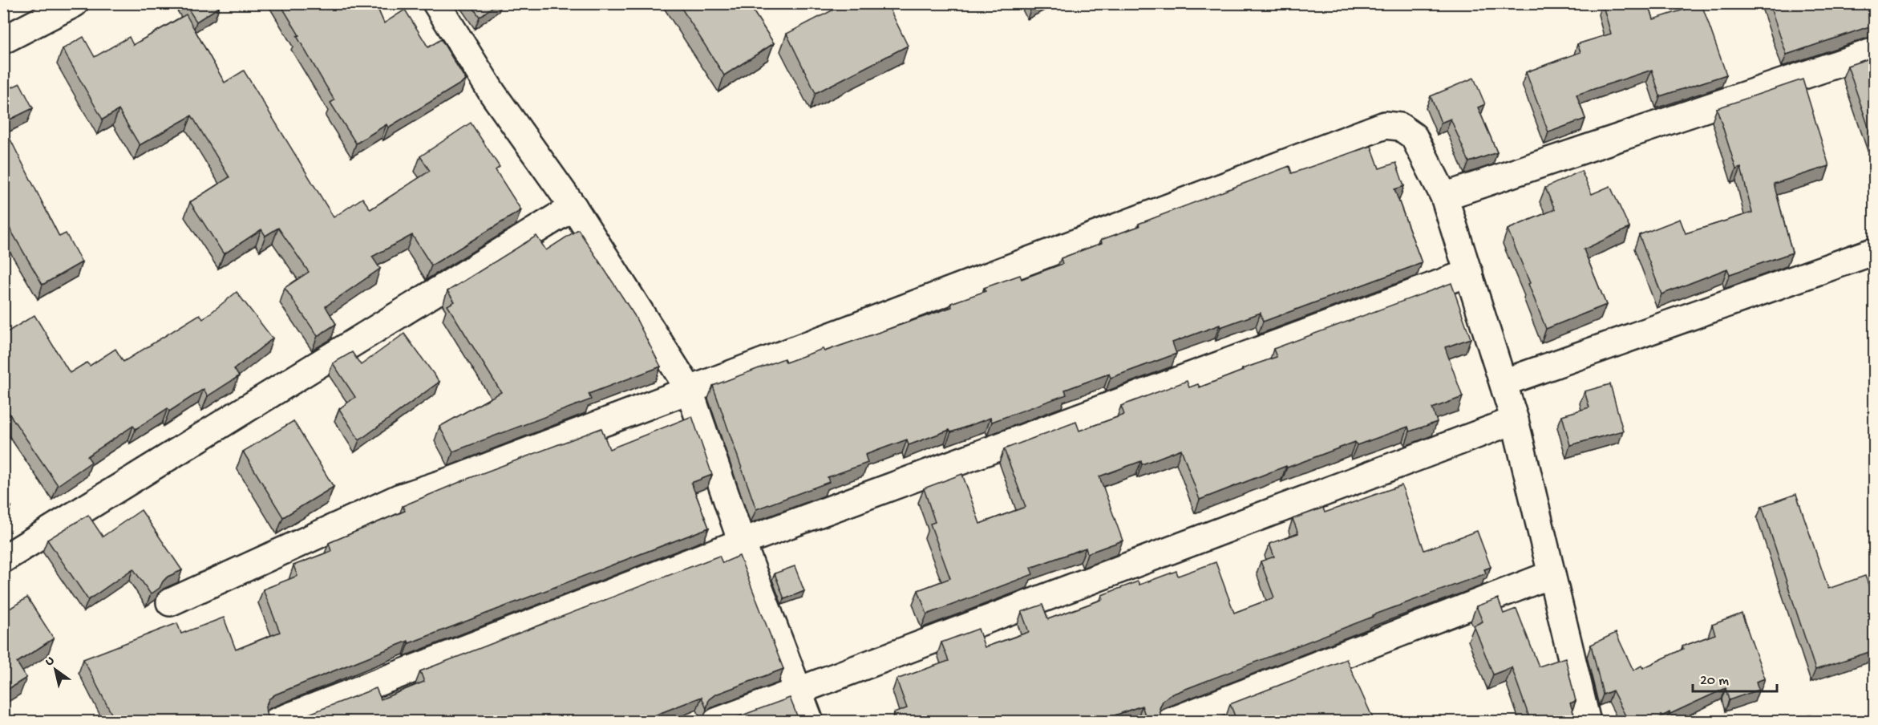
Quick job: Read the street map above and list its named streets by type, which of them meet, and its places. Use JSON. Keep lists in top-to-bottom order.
{
  "scale_bar": "20 m",
  "north": "top left"
}
